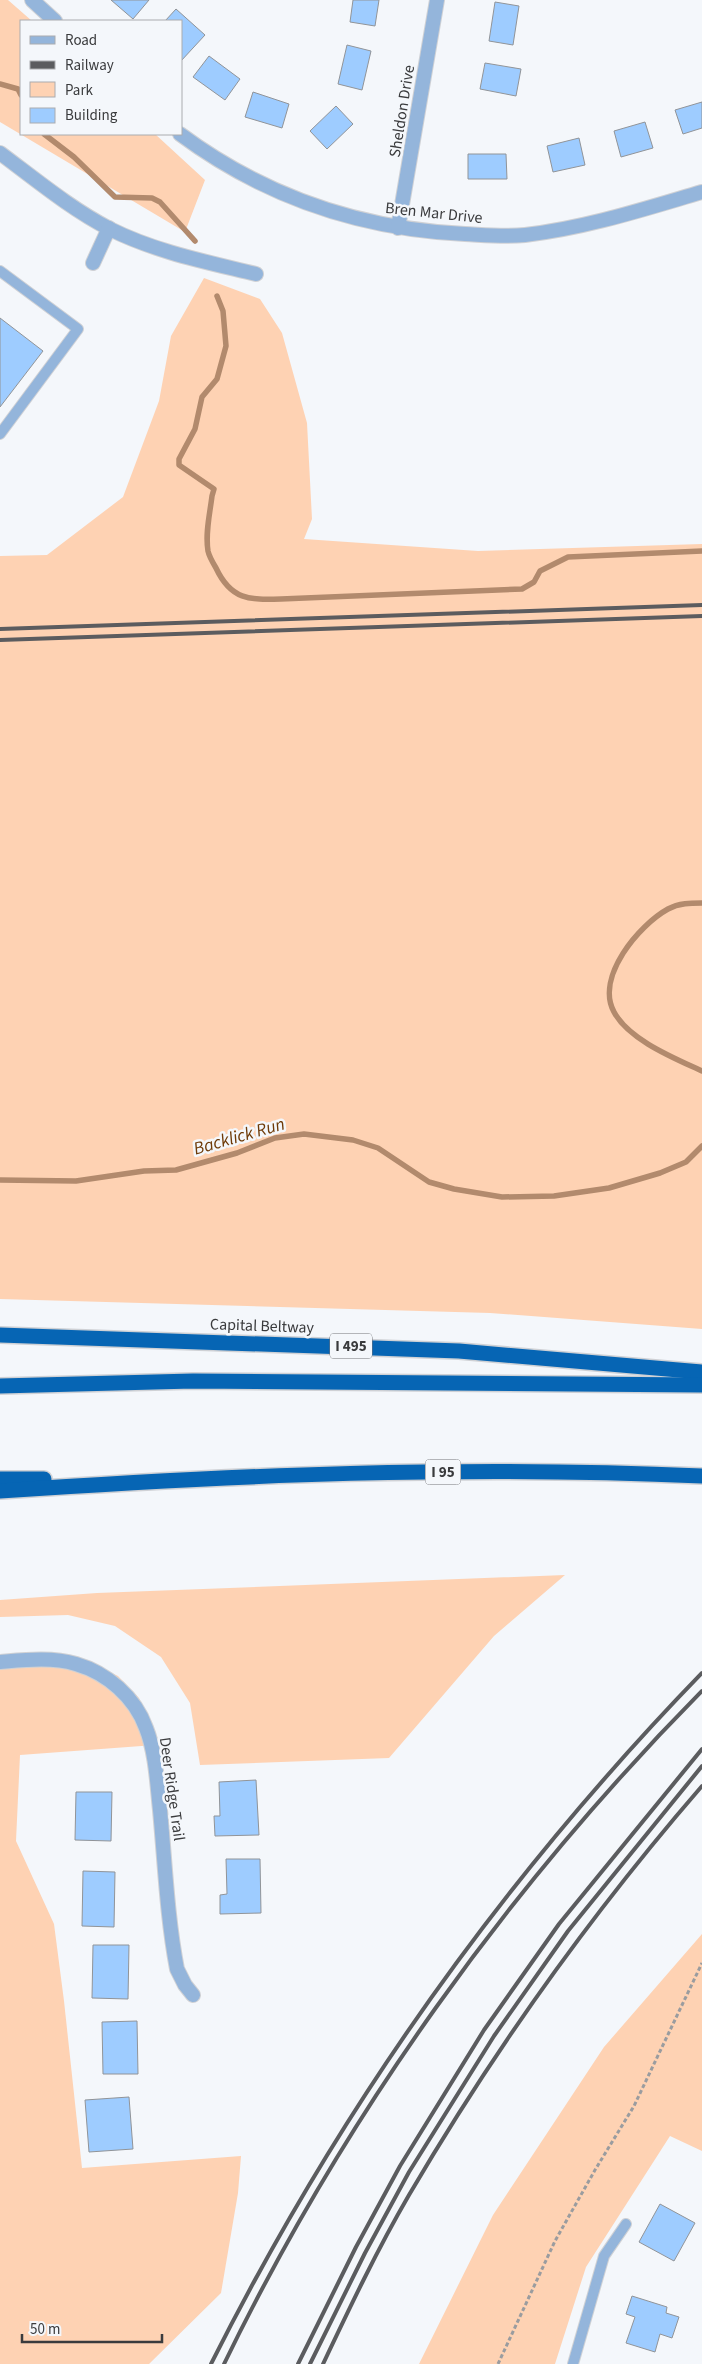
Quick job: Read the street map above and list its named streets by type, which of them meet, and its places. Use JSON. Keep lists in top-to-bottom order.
{
  "streets": {
    "highway": ["Capital Beltway", "I 495", "I 95"],
    "street": ["Sheldon Drive", "Bren Mar Drive", "Deer Ridge Trail"]
  },
  "crossings": [
    ["Sheldon Drive", "Bren Mar Drive"]
  ],
  "water": ["Backlick Run"],
  "legend": [
    "Road",
    "Railway",
    "Park",
    "Building"
  ],
  "scale_bar": "50 m"
}
